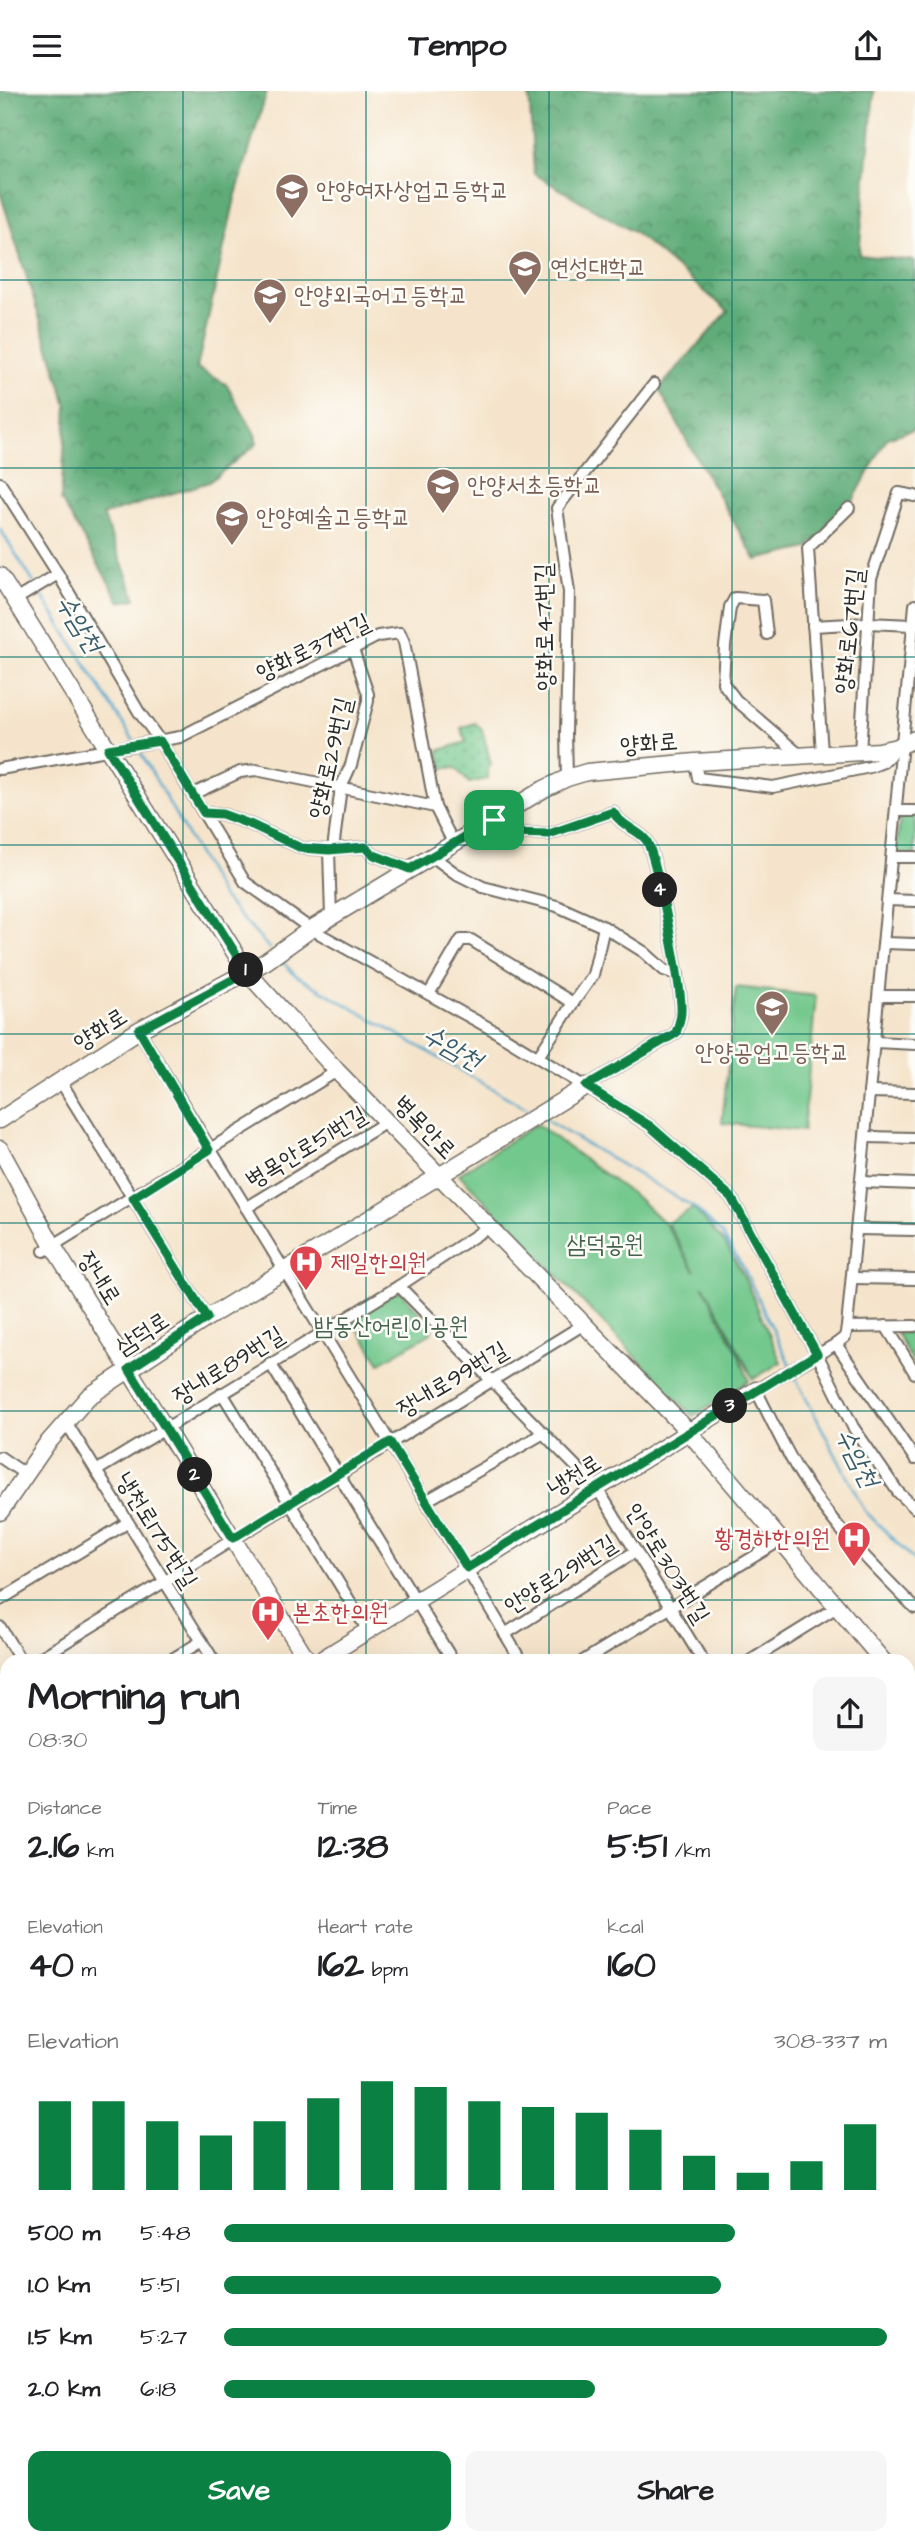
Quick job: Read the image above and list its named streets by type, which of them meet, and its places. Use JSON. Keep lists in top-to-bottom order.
{
  "streets": {
    "street": [
      "양화로47번길",
      "양화로67번길",
      "양화로37번길",
      "양화로",
      "양화로29번길",
      "병목안로",
      "병목안로51번길",
      "장내로",
      "삼덕로",
      "장내로89번길",
      "장내로99번길",
      "냉천로",
      "냉천로175번길",
      "안양로303번길",
      "안양로291번길"
    ]
  },
  "crossings": [
    ["양화로47번길", "양화로"],
    ["양화로67번길", "양화로"],
    ["양화로37번길", "양화로"],
    ["양화로37번길", "양화로29번길"],
    ["양화로37번길", "병목안로"],
    ["양화로", "양화로29번길"],
    ["양화로", "병목안로"],
    ["양화로", "안양로291번길"],
    ["병목안로", "병목안로51번길"],
    ["병목안로", "삼덕로"],
    ["병목안로", "장내로89번길"],
    ["병목안로", "장내로99번길"],
    ["병목안로", "냉천로"],
    ["병목안로51번길", "안양로291번길"],
    ["장내로", "삼덕로"],
    ["장내로", "장내로89번길"],
    ["장내로", "장내로99번길"],
    ["삼덕로", "냉천로175번길"],
    ["삼덕로", "안양로291번길"],
    ["장내로89번길", "안양로303번길"],
    ["장내로89번길", "안양로291번길"],
    ["장내로99번길", "냉천로175번길"],
    ["장내로99번길", "안양로303번길"],
    ["장내로99번길", "안양로291번길"],
    ["냉천로", "안양로303번길"],
    ["냉천로", "안양로291번길"],
    ["안양로303번길", "안양로291번길"]
  ],
  "water": ["수암천"],
  "parks": ["삼덕공원", "밤동산어린이공원"],
  "places": {
    "school or university": [
      "안양여자상업고등학교",
      "연성대학교",
      "안양외국어고등학교",
      "안양서초등학교",
      "안양예술고등학교",
      "안양공업고등학교"
    ],
    "hospital": ["제일한의원", "황경하한의원", "본초한의원"]
  },
  "page": {
    "header": "Tempo",
    "pins": [
      "4",
      "1",
      "3",
      "2"
    ],
    "heading": ["Morning run", "08:30"],
    "stats": [
      ["Distance", "2.16 km"],
      ["Time", "12:38"],
      ["Pace", "5:51 /km"],
      ["Elevation", "40 m"],
      ["Heart rate", "162 bpm"],
      ["kcal", "160"]
    ],
    "chart": ["Elevation", "308–337 m"],
    "list": [
      {
        "name": "500 m",
        "note": "5:48"
      },
      {
        "name": "1.0 km",
        "note": "5:51"
      },
      {
        "name": "1.5 km",
        "note": "5:27"
      },
      {
        "name": "2.0 km",
        "note": "6:18"
      }
    ],
    "buttons": ["Save", "Share"]
  }
}
